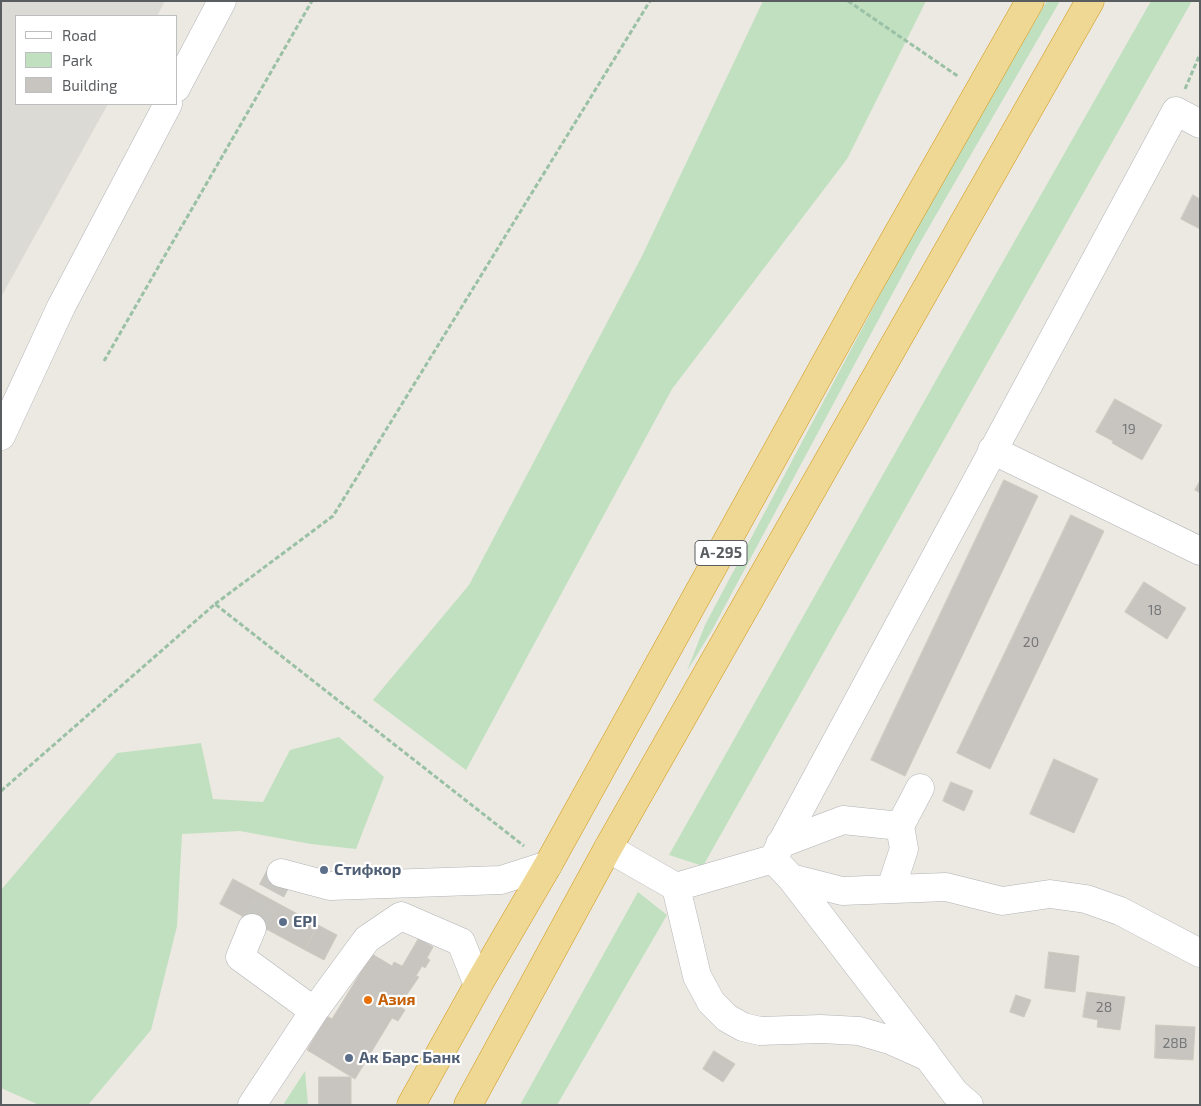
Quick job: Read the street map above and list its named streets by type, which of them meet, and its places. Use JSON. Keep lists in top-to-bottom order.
{
  "streets": {
    "highway": ["А-295"]
  },
  "places": [
    "Стифкор",
    "EPI",
    "Азия",
    "Ак Барс Банк"
  ],
  "house_numbers": [
    "19",
    "18",
    "20",
    "28",
    "28В"
  ],
  "legend": ["Road", "Park", "Building"]
}
